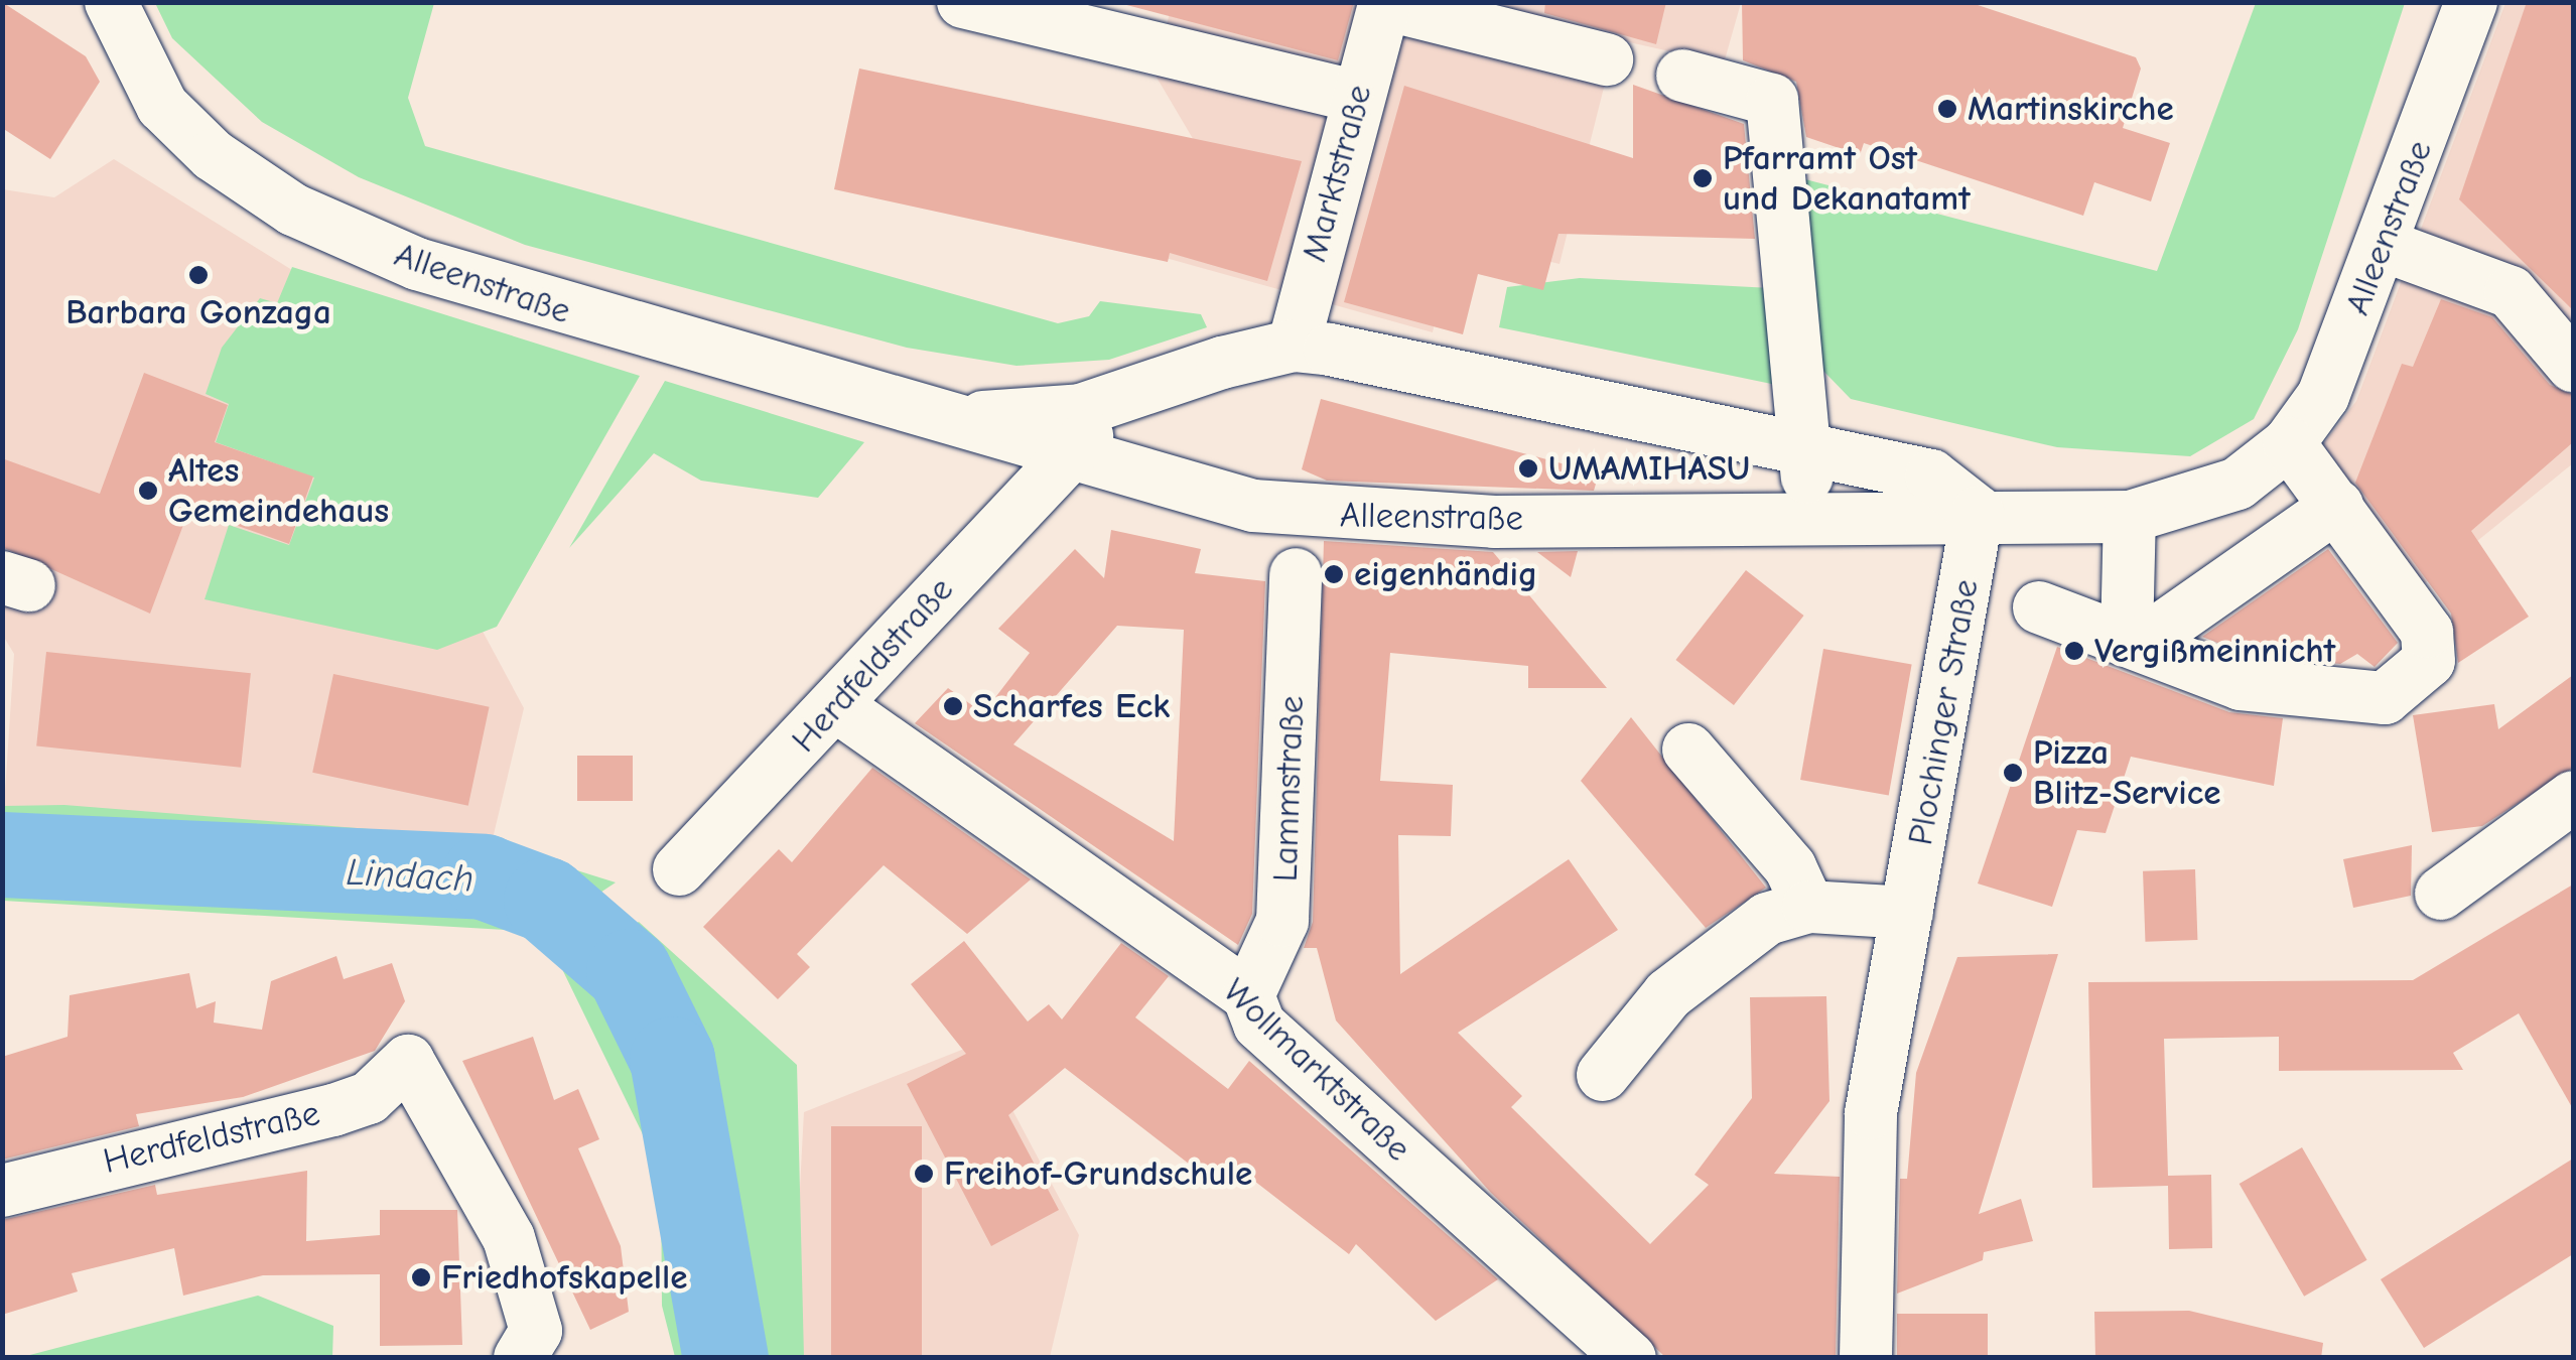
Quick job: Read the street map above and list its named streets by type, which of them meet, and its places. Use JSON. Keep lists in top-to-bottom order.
{
  "streets": {
    "street": [
      "Marktstraße",
      "Alleenstraße",
      "Herdfeldstraße",
      "Plochinger Straße",
      "Lammstraße",
      "Wollmarktstraße"
    ]
  },
  "crossings": [
    ["Marktstraße", "Alleenstraße"],
    ["Alleenstraße", "Herdfeldstraße"],
    ["Alleenstraße", "Plochinger Straße"],
    ["Herdfeldstraße", "Wollmarktstraße"],
    ["Lammstraße", "Wollmarktstraße"]
  ],
  "water": ["Lindach"],
  "places": [
    "Martinskirche",
    "Pfarramt Ost und Dekanatamt",
    "Barbara Gonzaga",
    "UMAMIHASU",
    "Altes Gemeindehaus",
    "eigenhändig",
    "Vergißmeinnicht",
    "Scharfes Eck",
    "Pizza Blitz-Service",
    "Freihof-Grundschule",
    "Friedhofskapelle"
  ]
}
